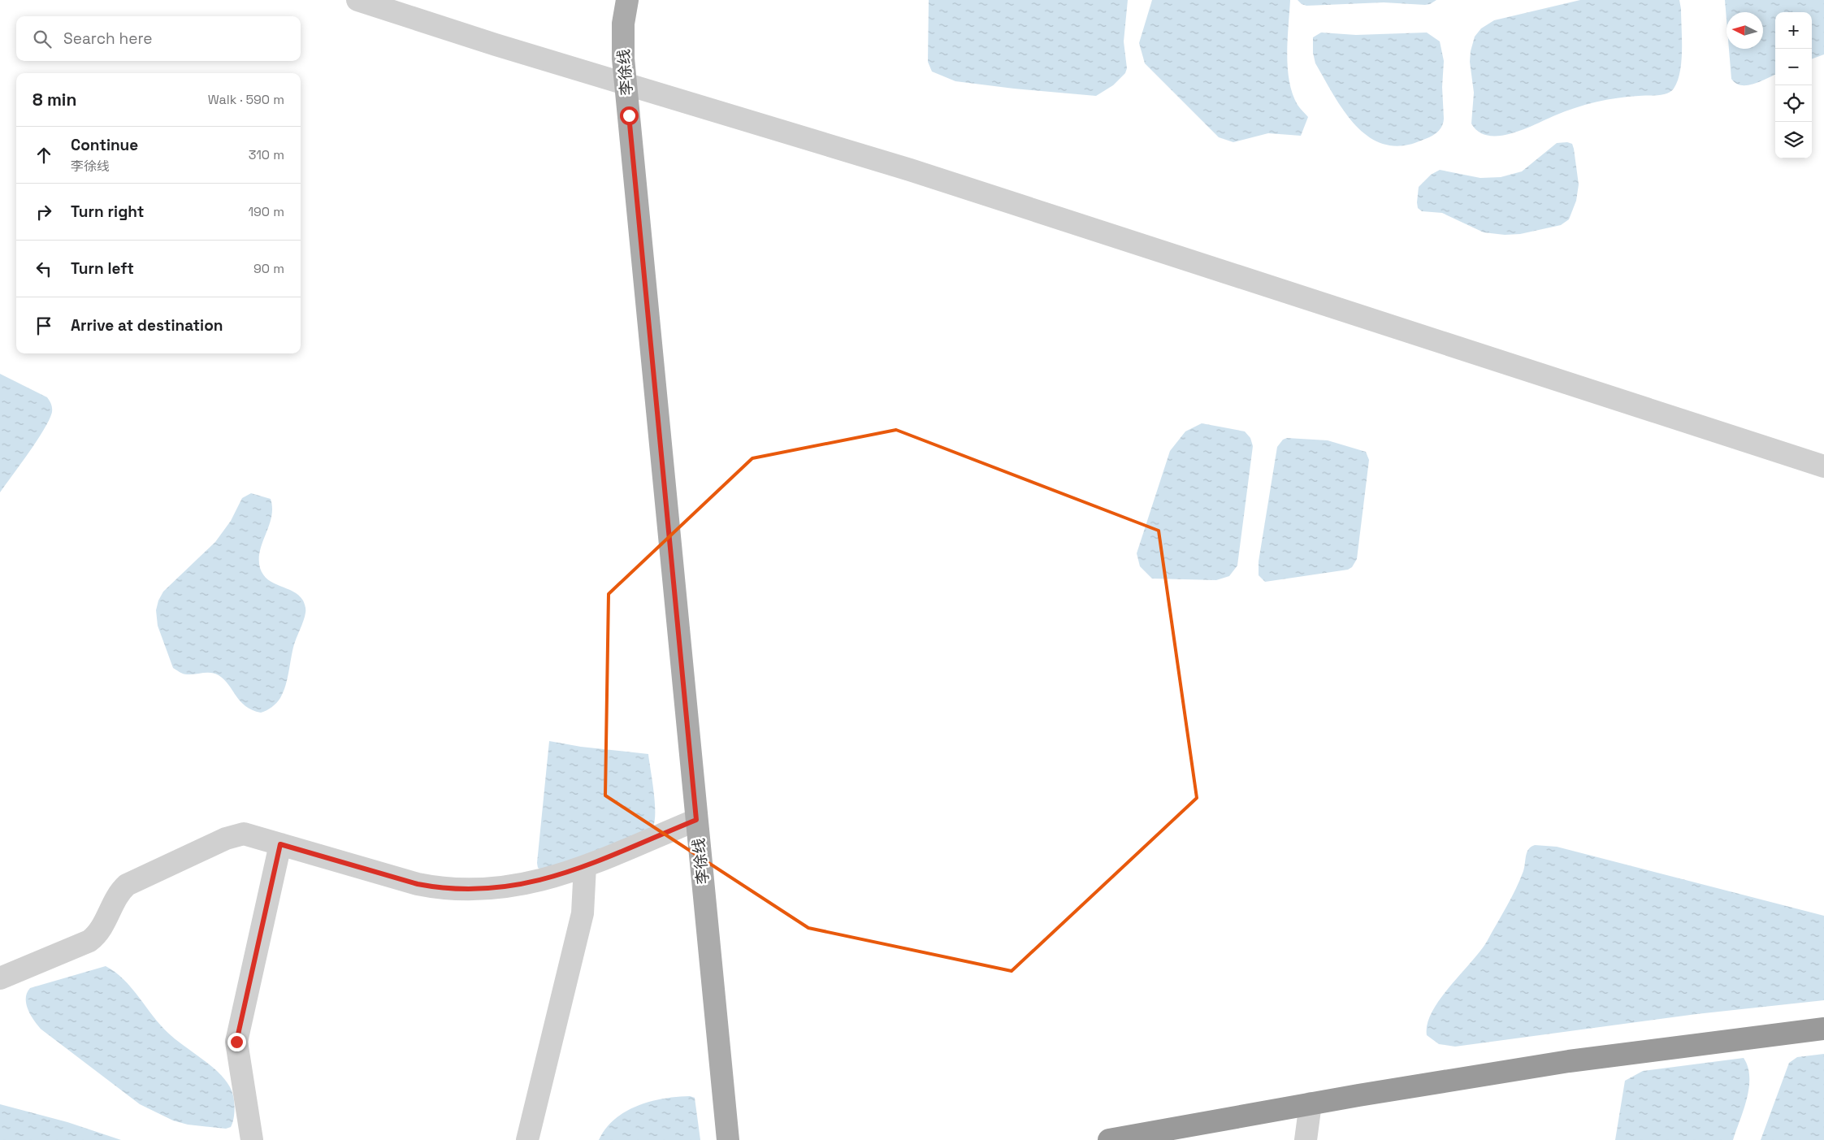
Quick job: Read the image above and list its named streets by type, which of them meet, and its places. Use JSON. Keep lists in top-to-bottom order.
{
  "streets": {
    "main road": ["李徐线"]
  },
  "north": "left",
  "page": {
    "map_buttons": ["+", "−"],
    "search": "Search here",
    "heading": ["8 min", "Walk · 590 m"],
    "list": [
      ["Continue", "李徐线", "310 m"],
      ["Turn right", "190 m"],
      ["Turn left", "90 m"],
      "Arrive at destination"
    ]
  }
}
